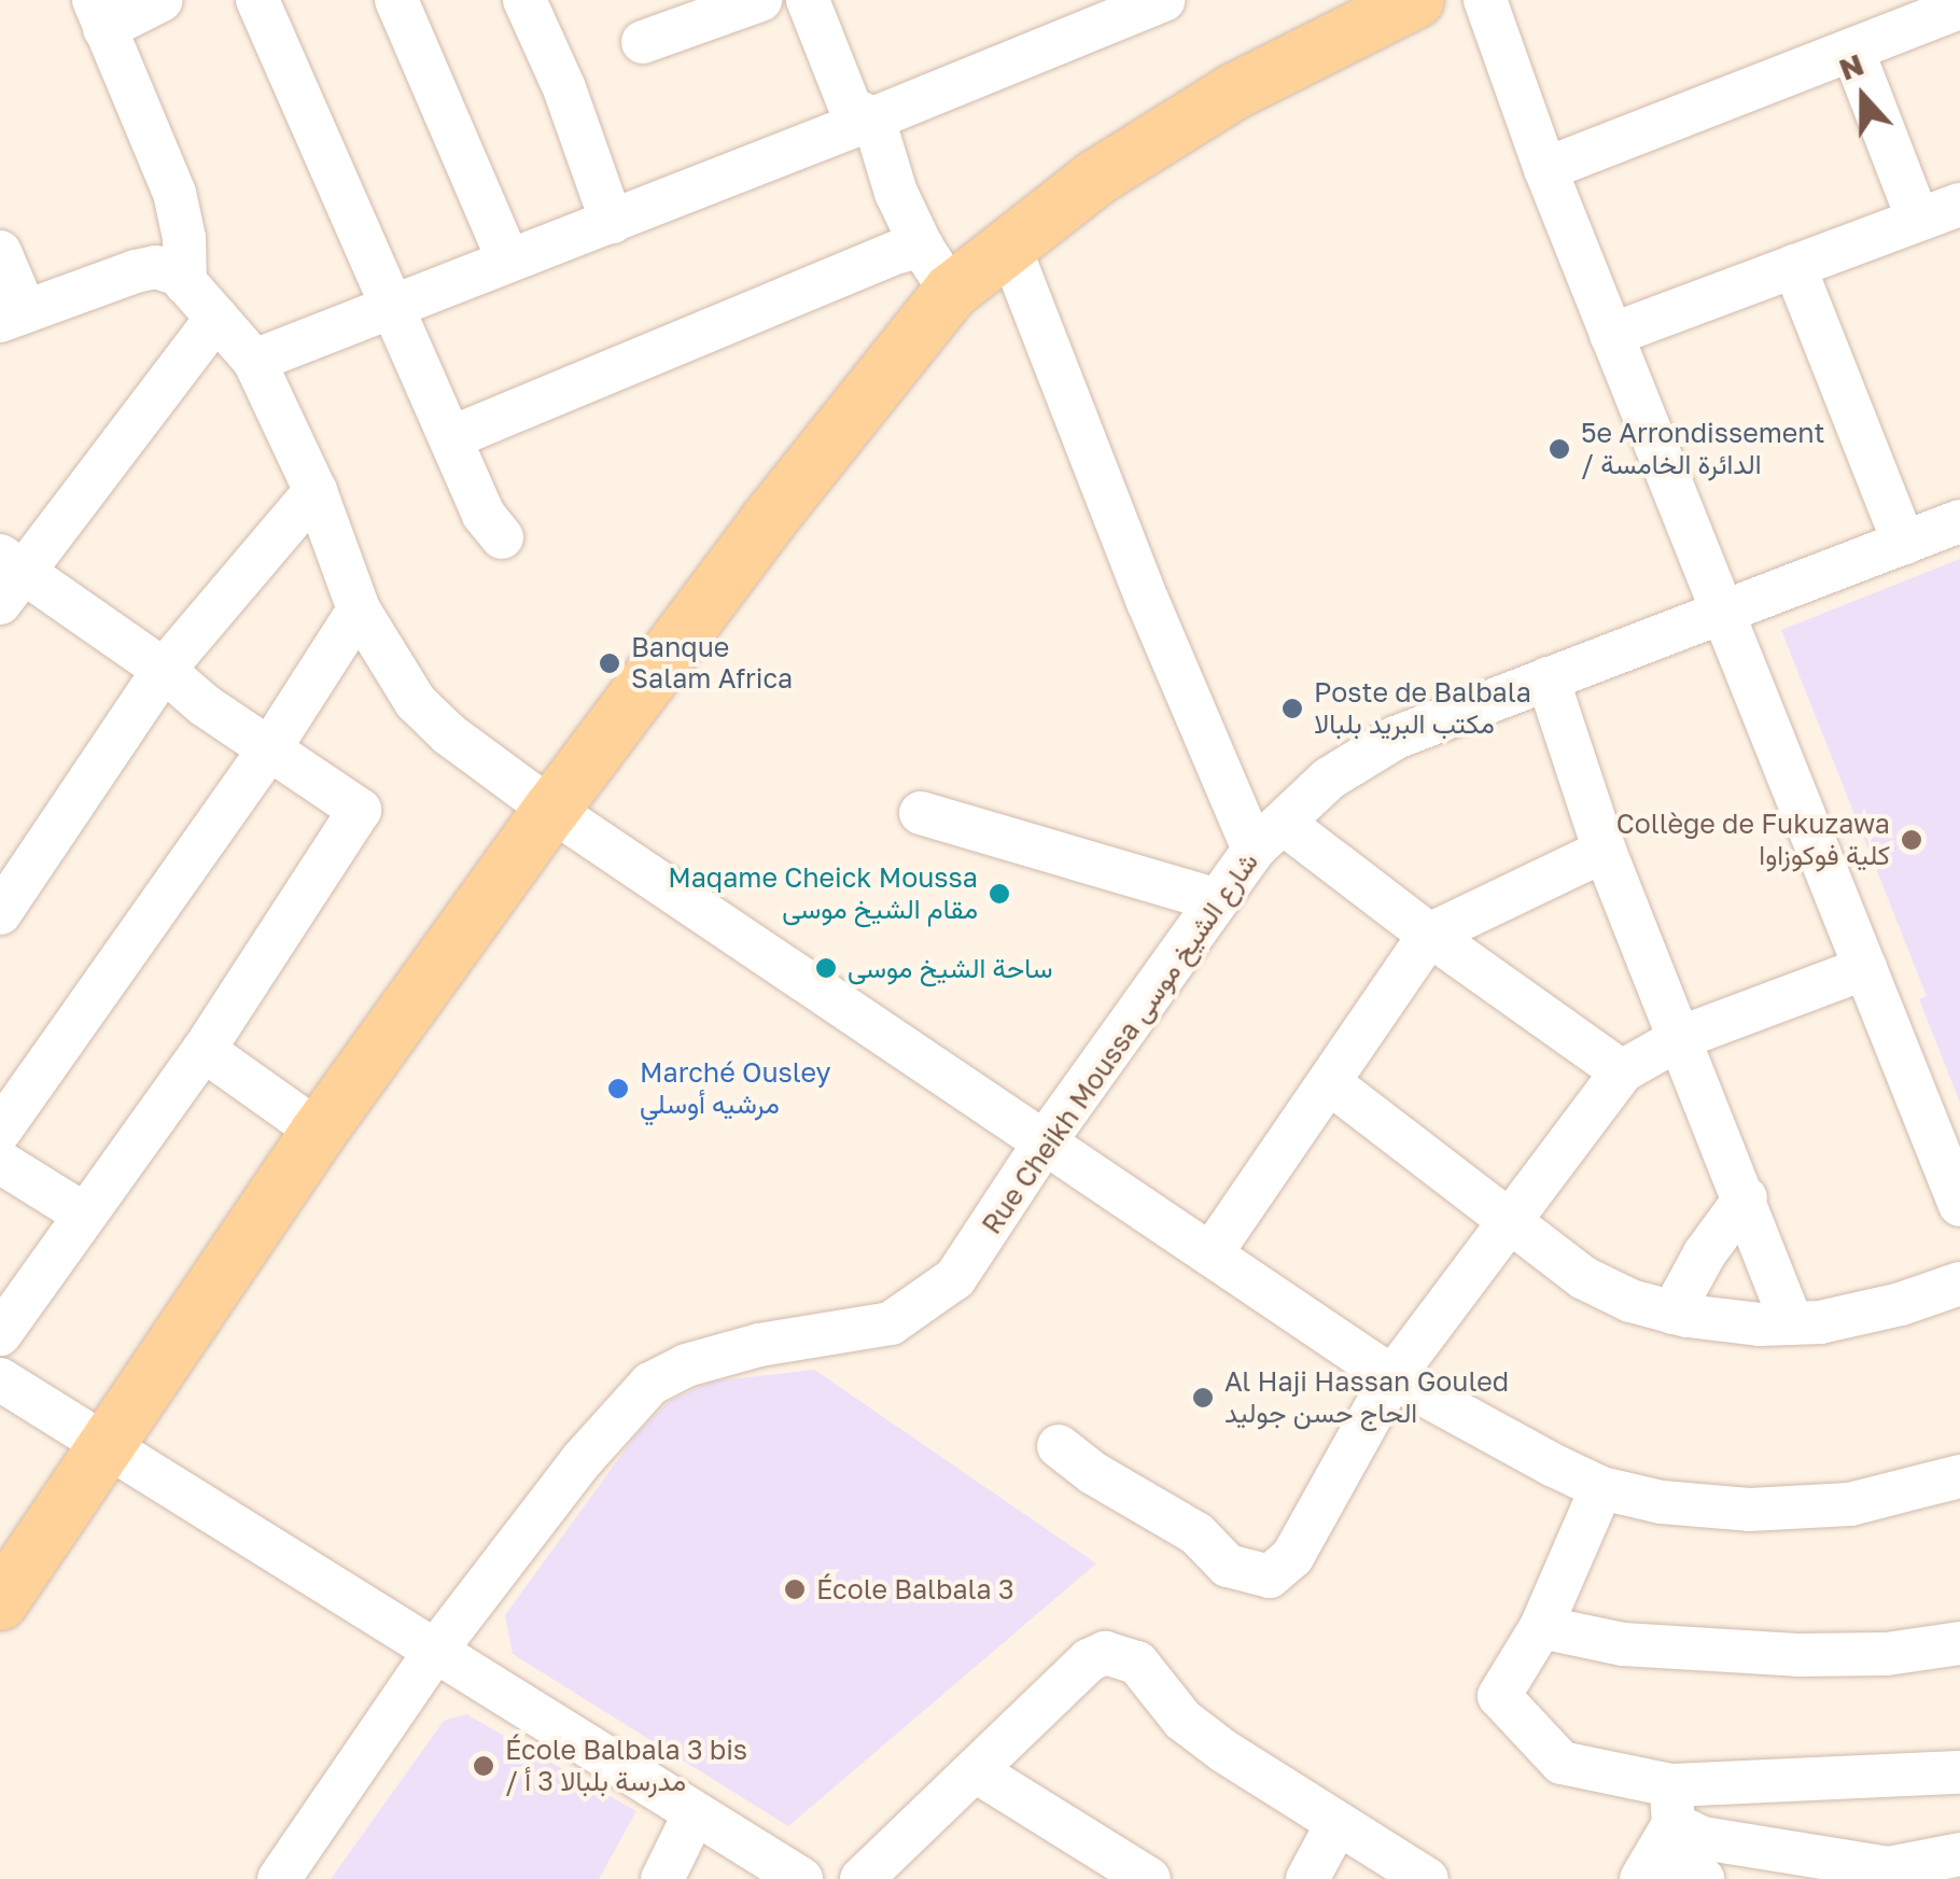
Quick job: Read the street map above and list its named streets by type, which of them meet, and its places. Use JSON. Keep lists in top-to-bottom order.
{
  "streets": {
    "street": ["Rue Cheikh Moussa شارع الشيخ موسى"]
  },
  "places": [
    "5e Arrondissement / الدائرة الخامسة",
    "Banque Salam Africa",
    "Poste de Balbala مكتب البريد بلبالا",
    "Collège de Fukuzawa كلية فوكوزاوا",
    "Maqame Cheick Moussa مقام الشيخ موسى",
    "ساحة الشيخ موسى",
    "Marché Ousley مرشيه أوسلي",
    "Al Haji Hassan Gouled الحاج حسن جوليد",
    "École Balbala 3",
    "École Balbala 3 bis / مدرسة بلبالا 3 أ"
  ],
  "north": "top"
}
